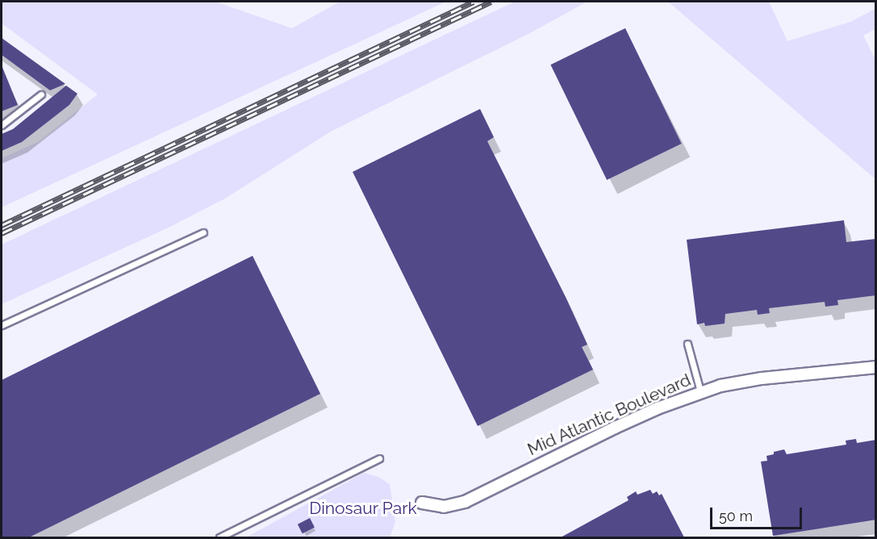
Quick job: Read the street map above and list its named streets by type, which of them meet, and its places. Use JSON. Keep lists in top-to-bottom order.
{
  "streets": {
    "street": ["Mid Atlantic Boulevard"]
  },
  "parks": ["Dinosaur Park"],
  "scale_bar": "50 m"
}
